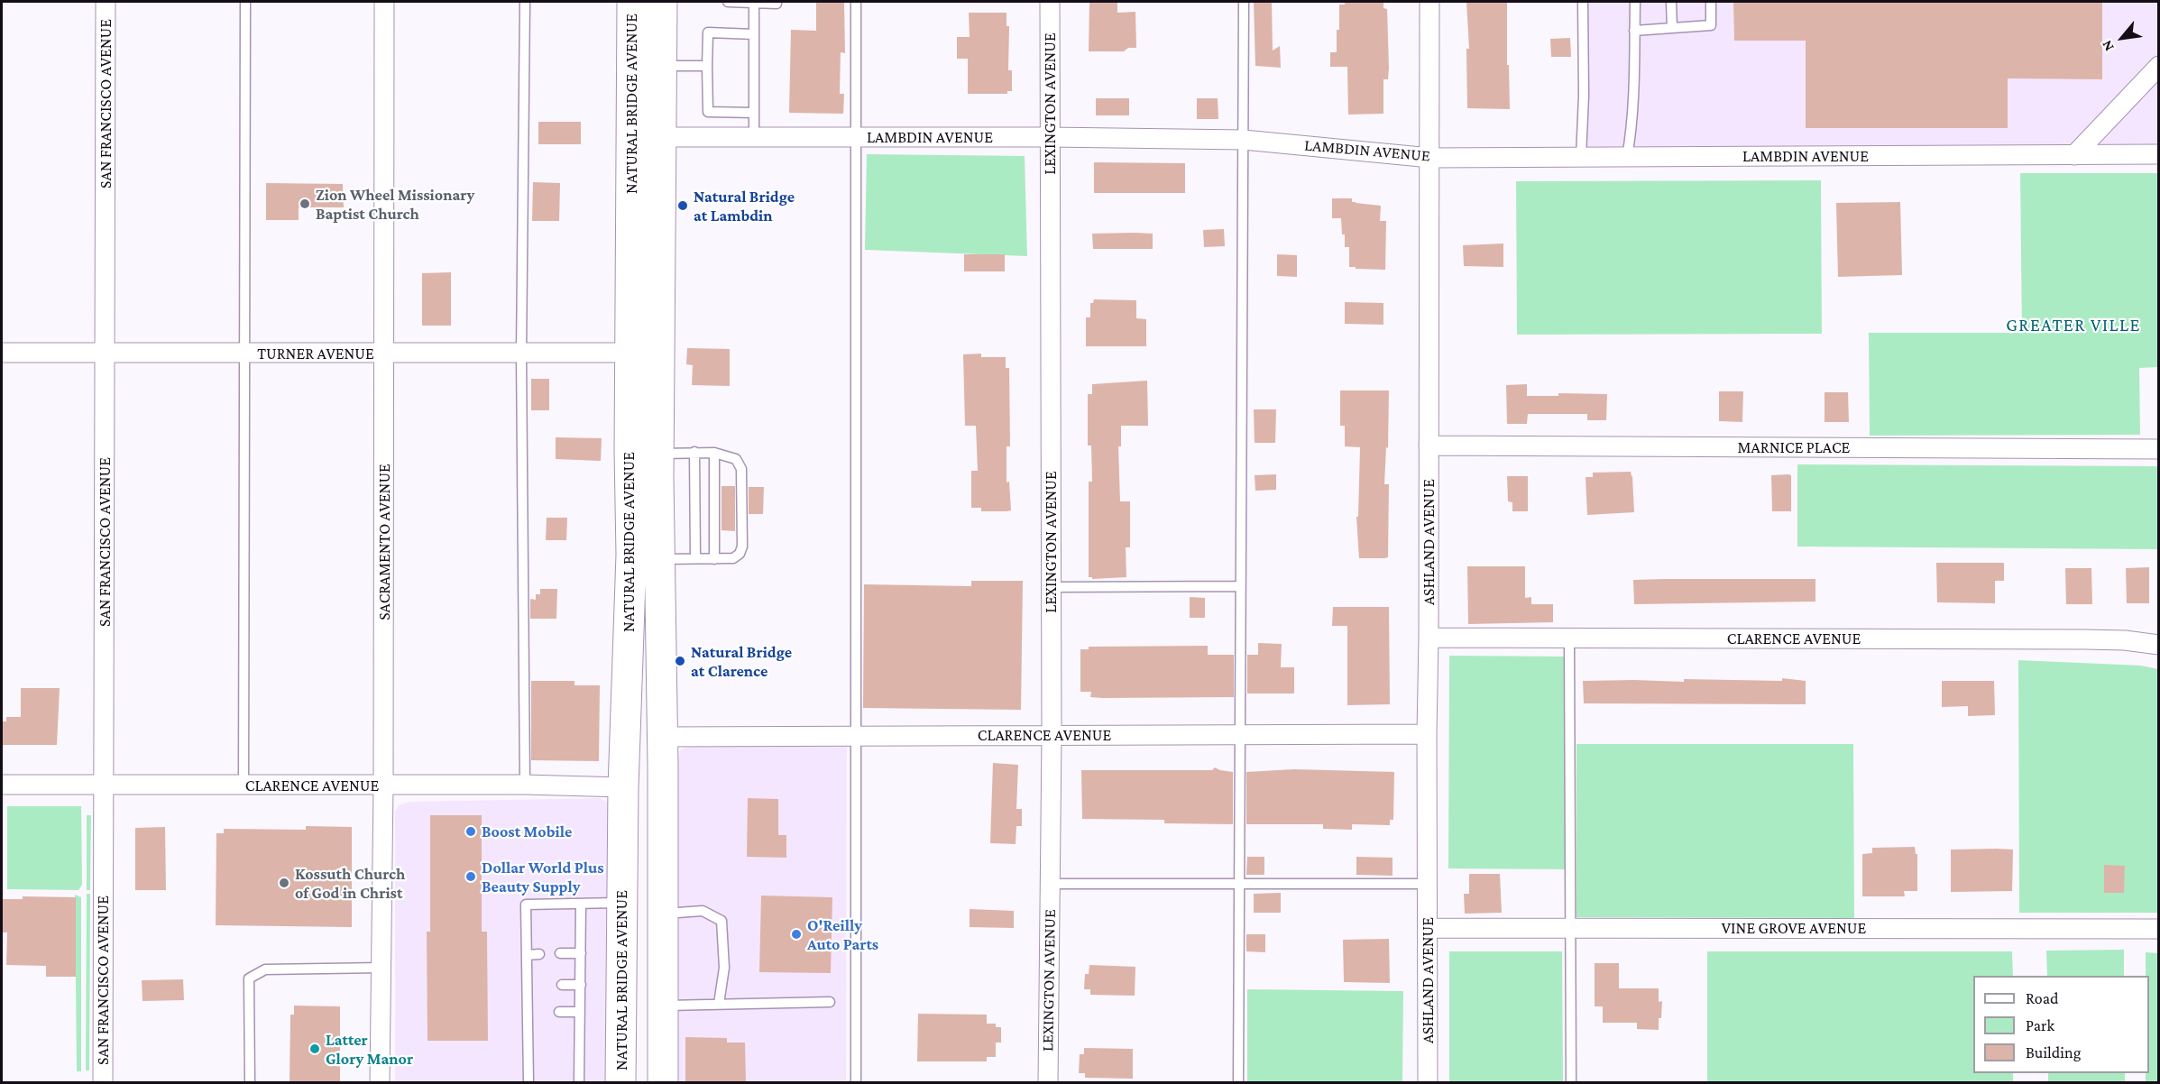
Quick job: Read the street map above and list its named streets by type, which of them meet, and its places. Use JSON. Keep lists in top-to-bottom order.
{
  "streets": {
    "main road": ["NATURAL BRIDGE AVENUE"],
    "street": [
      "SAN FRANCISCO AVENUE",
      "LEXINGTON AVENUE",
      "LAMBDIN AVENUE",
      "TURNER AVENUE",
      "MARNICE PLACE",
      "SACRAMENTO AVENUE",
      "ASHLAND AVENUE",
      "CLARENCE AVENUE",
      "VINE GROVE AVENUE"
    ]
  },
  "crossings": [
    ["SAN FRANCISCO AVENUE", "TURNER AVENUE"],
    ["SAN FRANCISCO AVENUE", "CLARENCE AVENUE"],
    ["NATURAL BRIDGE AVENUE", "LAMBDIN AVENUE"],
    ["NATURAL BRIDGE AVENUE", "TURNER AVENUE"],
    ["NATURAL BRIDGE AVENUE", "CLARENCE AVENUE"],
    ["LEXINGTON AVENUE", "LAMBDIN AVENUE"],
    ["LEXINGTON AVENUE", "CLARENCE AVENUE"],
    ["LAMBDIN AVENUE", "ASHLAND AVENUE"],
    ["TURNER AVENUE", "SACRAMENTO AVENUE"],
    ["MARNICE PLACE", "ASHLAND AVENUE"],
    ["SACRAMENTO AVENUE", "CLARENCE AVENUE"],
    ["ASHLAND AVENUE", "CLARENCE AVENUE"],
    ["ASHLAND AVENUE", "VINE GROVE AVENUE"]
  ],
  "districts": ["GREATER VILLE"],
  "places": [
    "Zion Wheel Missionary Baptist Church",
    "Natural Bridge at Lambdin",
    "Natural Bridge at Clarence",
    "Boost Mobile",
    "Dollar World Plus Beauty Supply",
    "Kossuth Church of God in Christ",
    "O'Reilly Auto Parts",
    "Latter Glory Manor"
  ],
  "legend": ["Road", "Park", "Building"],
  "north": "bottom left"
}
